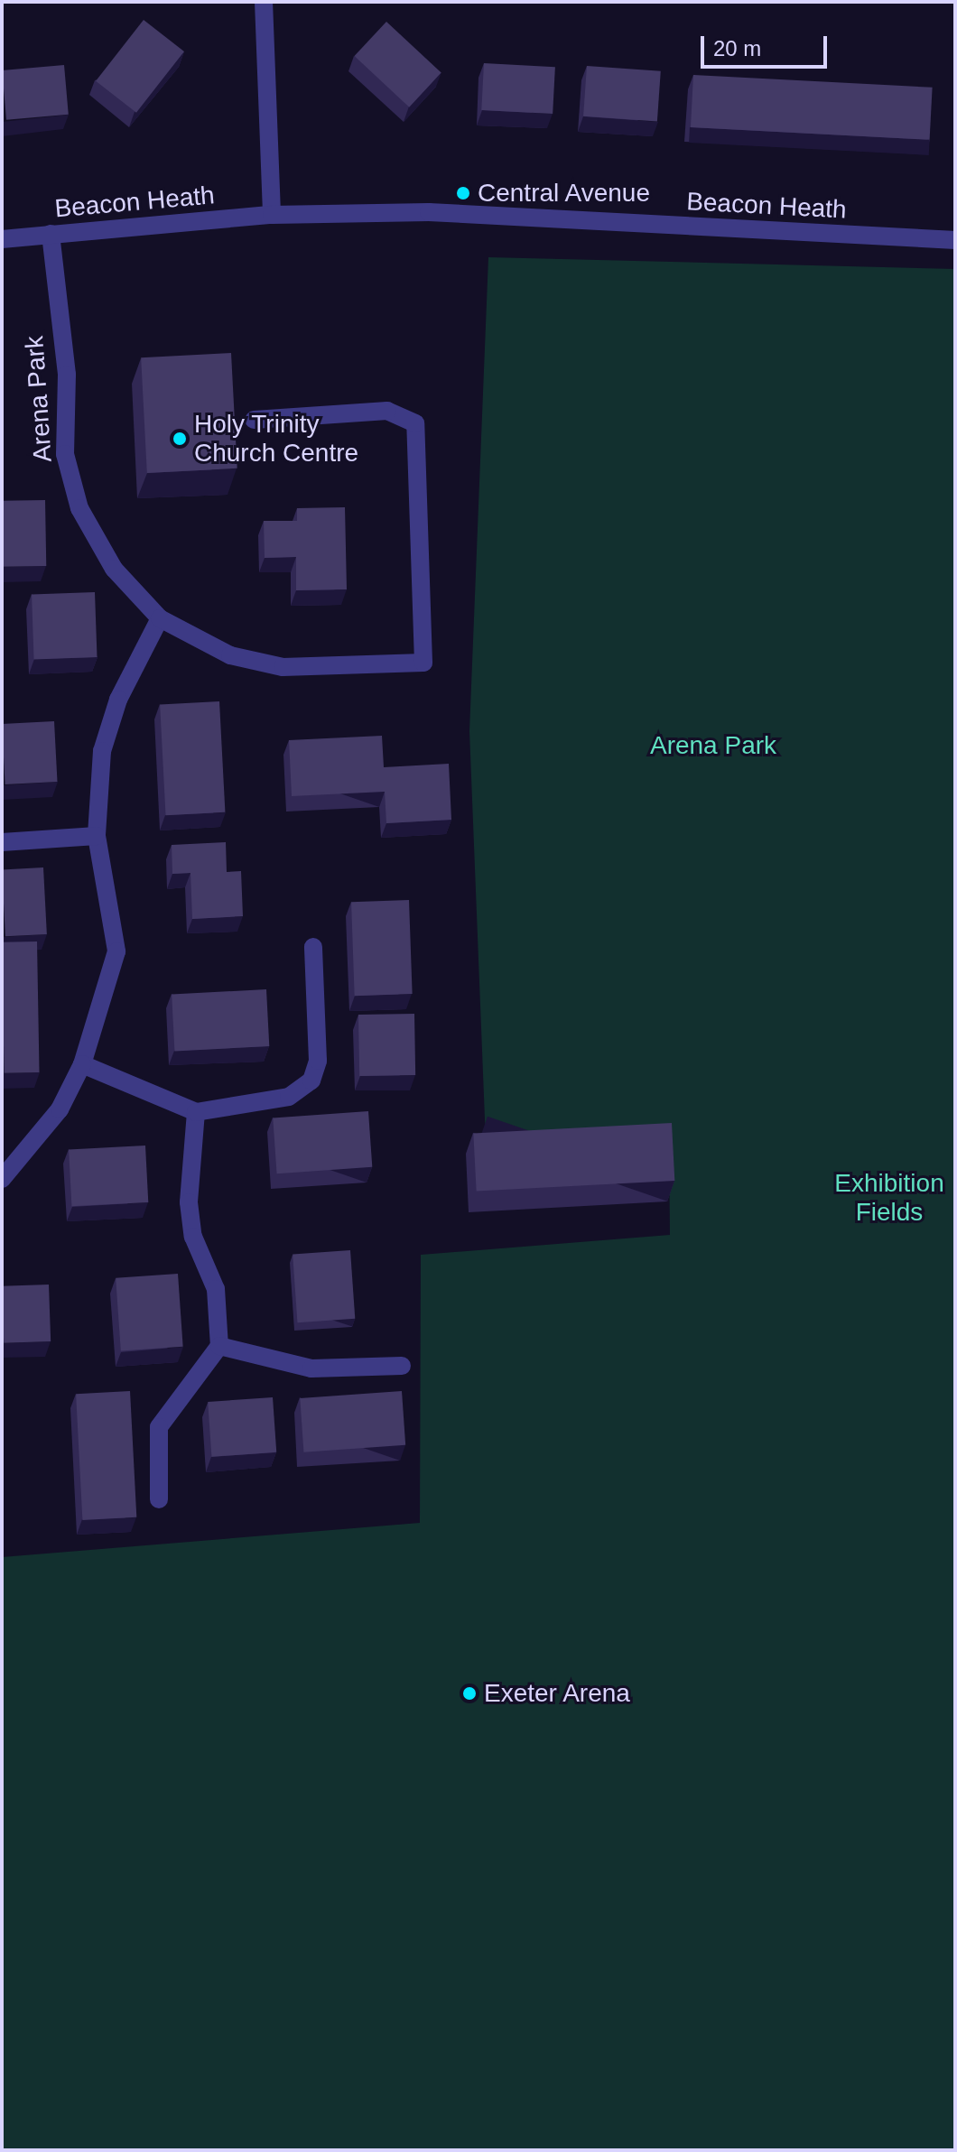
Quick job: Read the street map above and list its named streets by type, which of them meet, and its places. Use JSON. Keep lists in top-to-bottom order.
{
  "streets": {
    "street": ["Beacon Heath", "Arena Park"]
  },
  "crossings": [
    ["Beacon Heath", "Arena Park"]
  ],
  "parks": ["Arena Park", "Exhibition Fields"],
  "places": ["Central Avenue", "Holy Trinity Church Centre", "Exeter Arena"],
  "scale_bar": "20 m"
}
